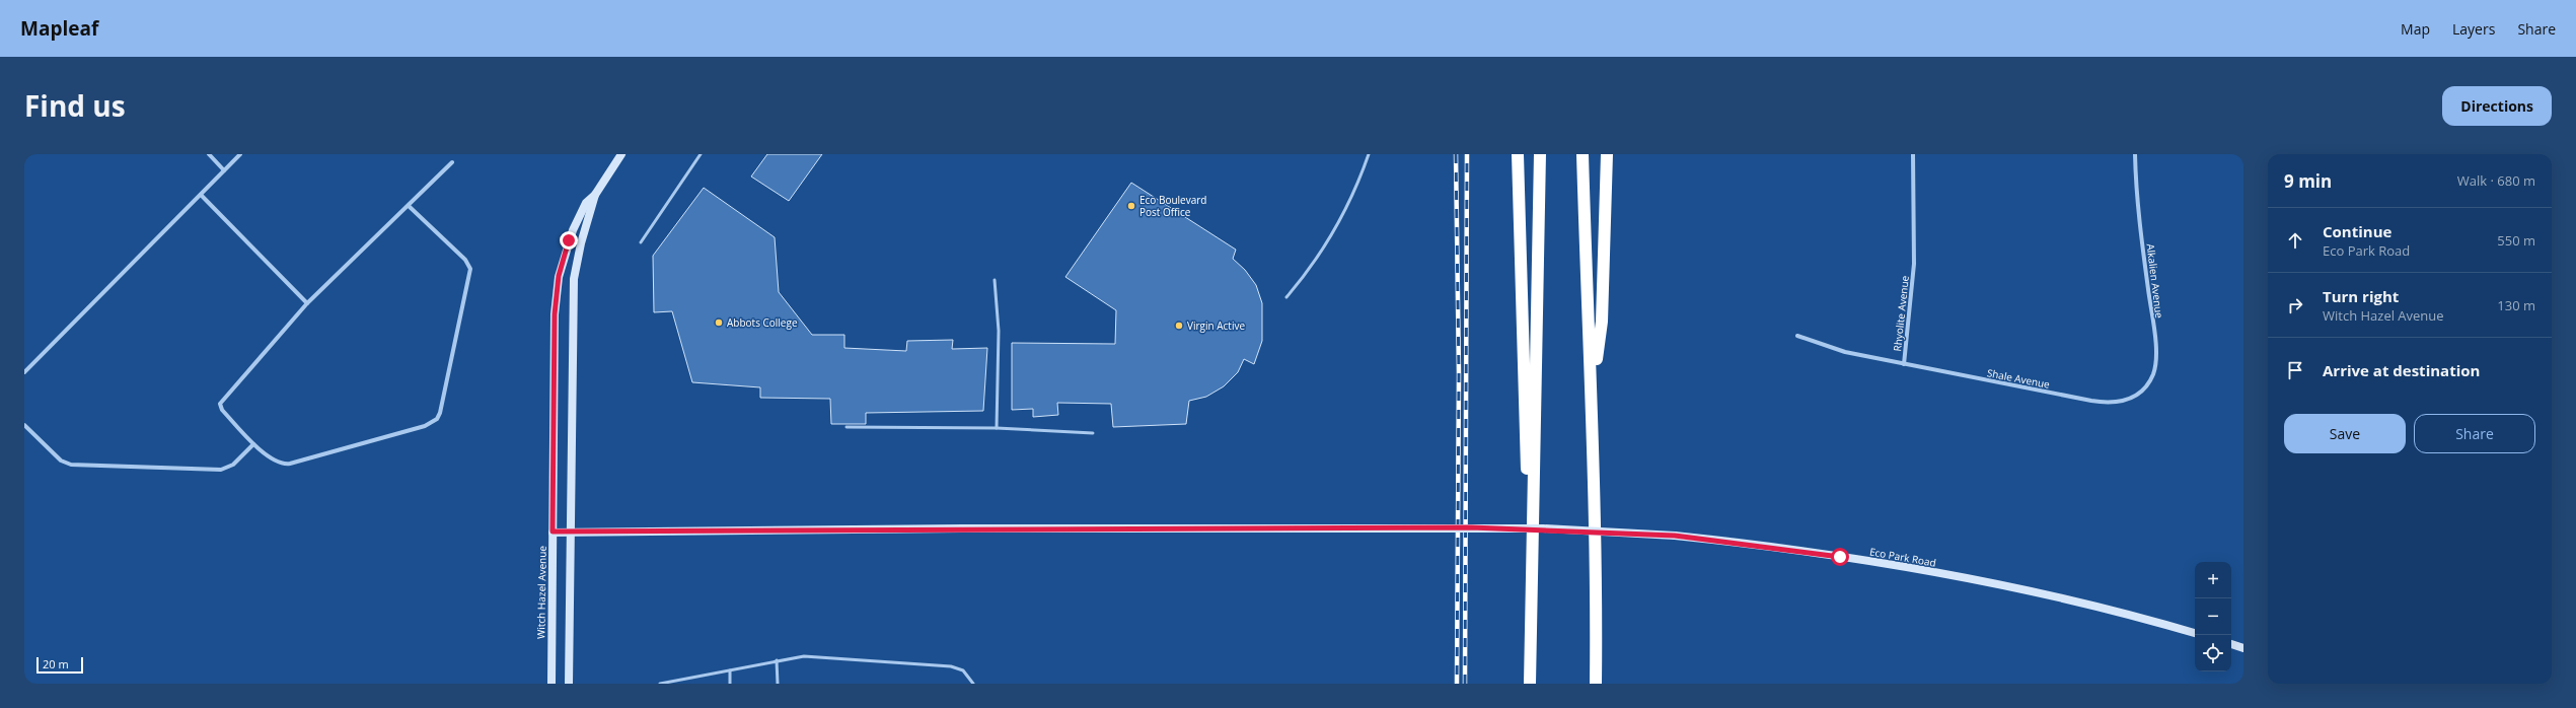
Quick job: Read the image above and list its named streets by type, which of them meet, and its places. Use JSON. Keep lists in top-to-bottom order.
{
  "streets": {
    "street": [
      "Alkalien Avenue",
      "Rhyolite Avenue",
      "Shale Avenue",
      "Eco Park Road",
      "Witch Hazel Avenue"
    ]
  },
  "crossings": [
    ["Alkalien Avenue", "Shale Avenue"],
    ["Rhyolite Avenue", "Shale Avenue"],
    ["Eco Park Road", "Witch Hazel Avenue"]
  ],
  "places": ["Eco Boulevard Post Office", "Abbots College", "Virgin Active"],
  "scale_bar": "20 m",
  "page": {
    "header": "Mapleaf",
    "nav": ["Map", "Layers", "Share"],
    "title": "Find us",
    "buttons": [
      "Directions",
      ["Save", "Share"]
    ],
    "heading": ["9 min", "Walk · 680 m"],
    "list": [
      ["Continue", "Eco Park Road", "550 m"],
      ["Turn right", "Witch Hazel Avenue", "130 m"],
      "Arrive at destination"
    ],
    "map_buttons": ["+", "−"],
    "scale": "20 m"
  }
}
